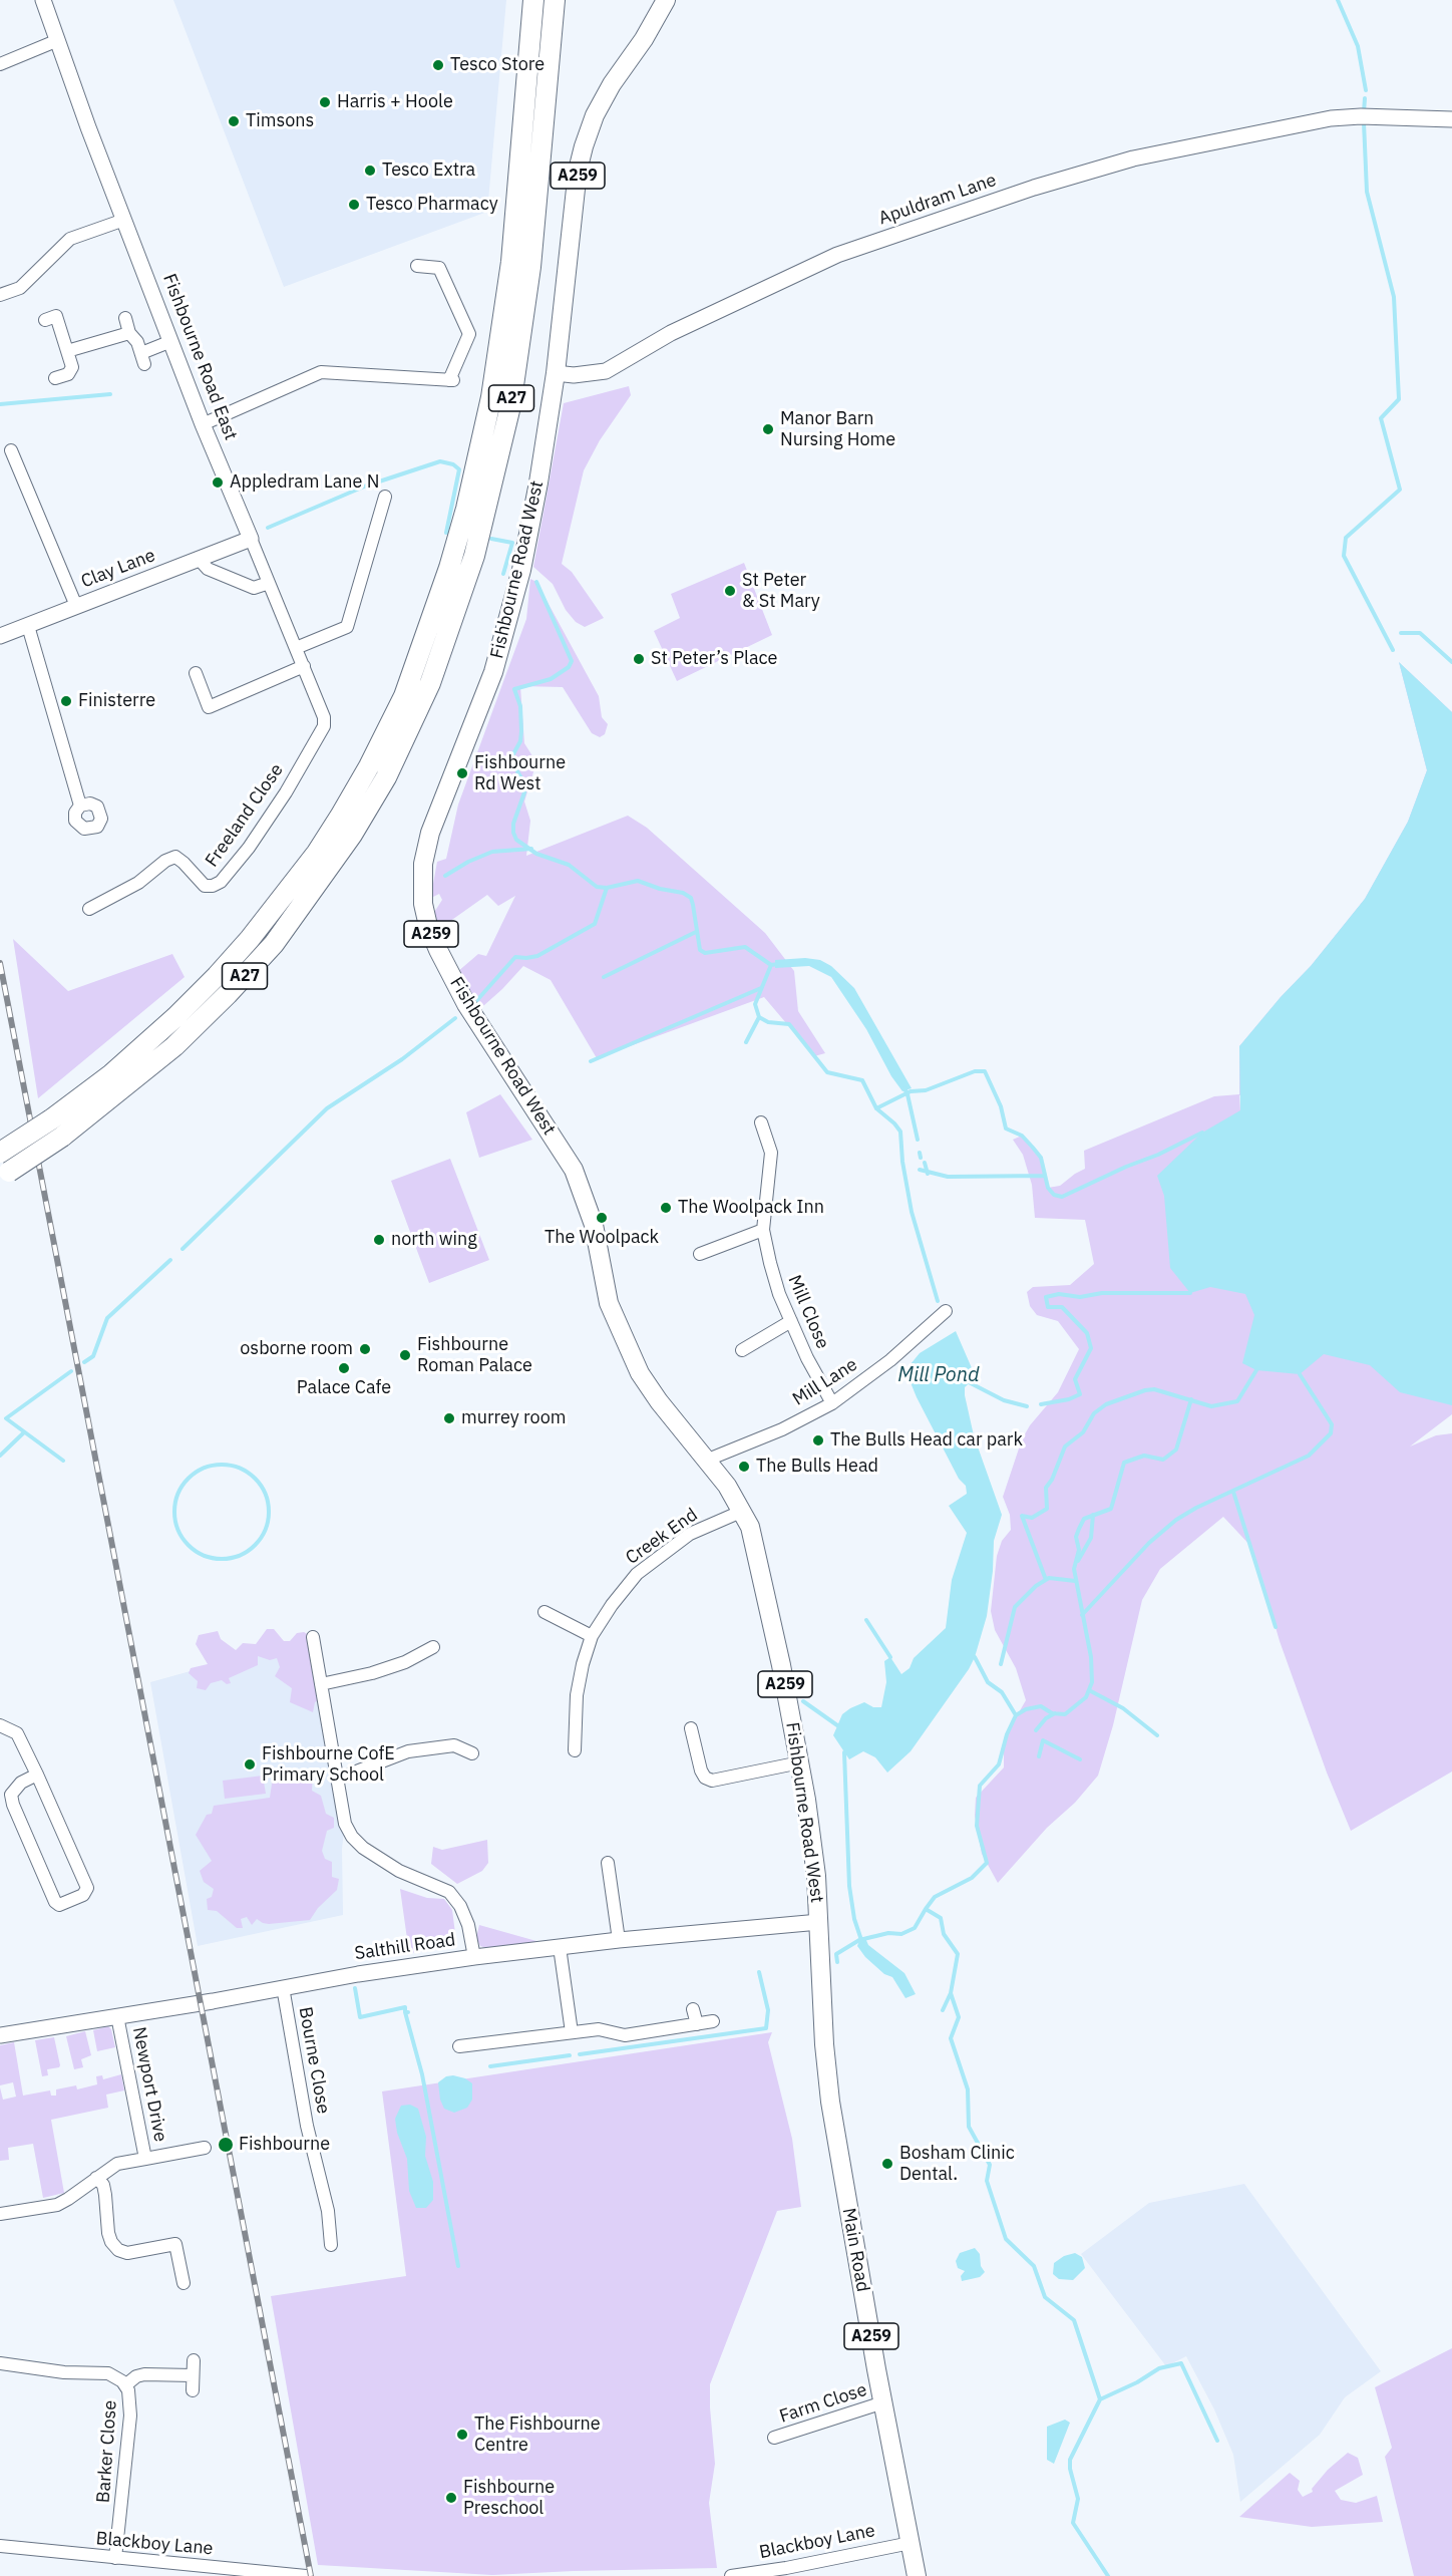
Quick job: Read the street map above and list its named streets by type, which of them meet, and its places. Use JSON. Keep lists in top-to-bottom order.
{
  "streets": {
    "highway": ["A27"],
    "main road": ["A259", "Fishbourne Road West", "Main Road"],
    "street": [
      "Apuldram Lane",
      "Fishbourne Road East",
      "Clay Lane",
      "Freeland Close",
      "Mill Close",
      "Mill Lane",
      "Creek End",
      "Salthill Road",
      "Bourne Close",
      "Newport Drive",
      "Farm Close",
      "Barker Close",
      "Blackboy Lane"
    ]
  },
  "crossings": [
    ["Apuldram Lane", "Fishbourne Road West"],
    ["Fishbourne Road East", "Clay Lane"],
    ["Fishbourne Road East", "Freeland Close"],
    ["Fishbourne Road West", "Mill Lane"],
    ["Fishbourne Road West", "Creek End"],
    ["Fishbourne Road West", "Salthill Road"],
    ["Fishbourne Road West", "Main Road"],
    ["Mill Close", "Mill Lane"],
    ["Salthill Road", "Bourne Close"],
    ["Salthill Road", "Newport Drive"],
    ["Salthill Road", "Main Road"],
    ["Main Road", "Farm Close"],
    ["Main Road", "Blackboy Lane"],
    ["Barker Close", "Blackboy Lane"]
  ],
  "water": ["Mill Pond"],
  "places": [
    "Tesco Store",
    "Harris + Hoole",
    "Timsons",
    "Tesco Extra",
    "Tesco Pharmacy",
    "Manor Barn Nursing Home",
    "Appledram Lane N",
    "St Peter & St Mary",
    "St Peter’s Place",
    "Finisterre",
    "Fishbourne Rd West",
    "The Woolpack Inn",
    "The Woolpack",
    "north wing",
    "osborne room",
    "Fishbourne Roman Palace",
    "Palace Cafe",
    "murrey room",
    "The Bulls Head car park",
    "The Bulls Head",
    "Fishbourne CofE Primary School",
    "Fishbourne",
    "Bosham Clinic Dental.",
    "The Fishbourne Centre",
    "Fishbourne Preschool"
  ]
}
